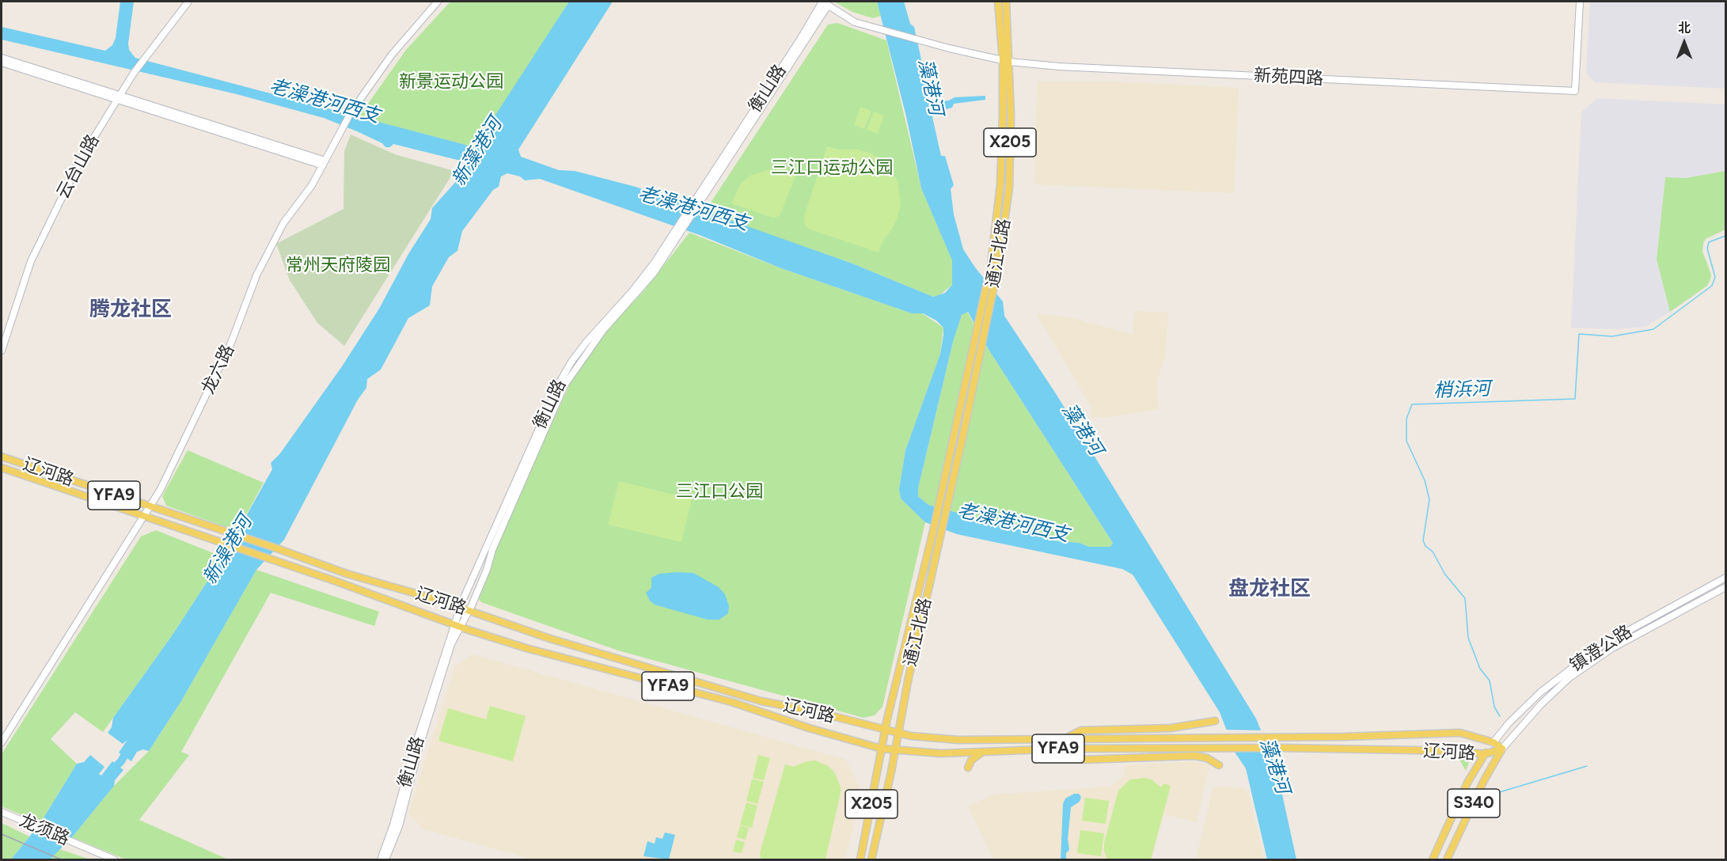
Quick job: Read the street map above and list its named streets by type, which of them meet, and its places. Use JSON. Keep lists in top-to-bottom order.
{
  "streets": {
    "main road": [
      "X205",
      "通江北路",
      "辽河路",
      "YFA9",
      "S340"
    ],
    "street": [
      "新苑四路",
      "衡山路",
      "云台山路",
      "龙六路",
      "镇澄公路",
      "龙须路"
    ]
  },
  "crossings": [
    ["新苑四路", "衡山路"],
    ["新苑四路", "通江北路"],
    ["衡山路", "辽河路"],
    ["X205", "通江北路"],
    ["X205", "辽河路"],
    ["X205", "YFA9"],
    ["通江北路", "辽河路"],
    ["通江北路", "YFA9"],
    ["龙六路", "辽河路"],
    ["辽河路", "YFA9"],
    ["辽河路", "镇澄公路"],
    ["辽河路", "S340"],
    ["镇澄公路", "S340"]
  ],
  "districts": ["腾龙社区", "盘龙社区"],
  "water": [
    "藻港河",
    "老澡港河西支",
    "新藻港河",
    "梢浜河",
    "新澡港河"
  ],
  "parks": [
    "新景运动公园",
    "三江口运动公园",
    "常州天府陵园",
    "三江口公园"
  ],
  "north": "top"
}
